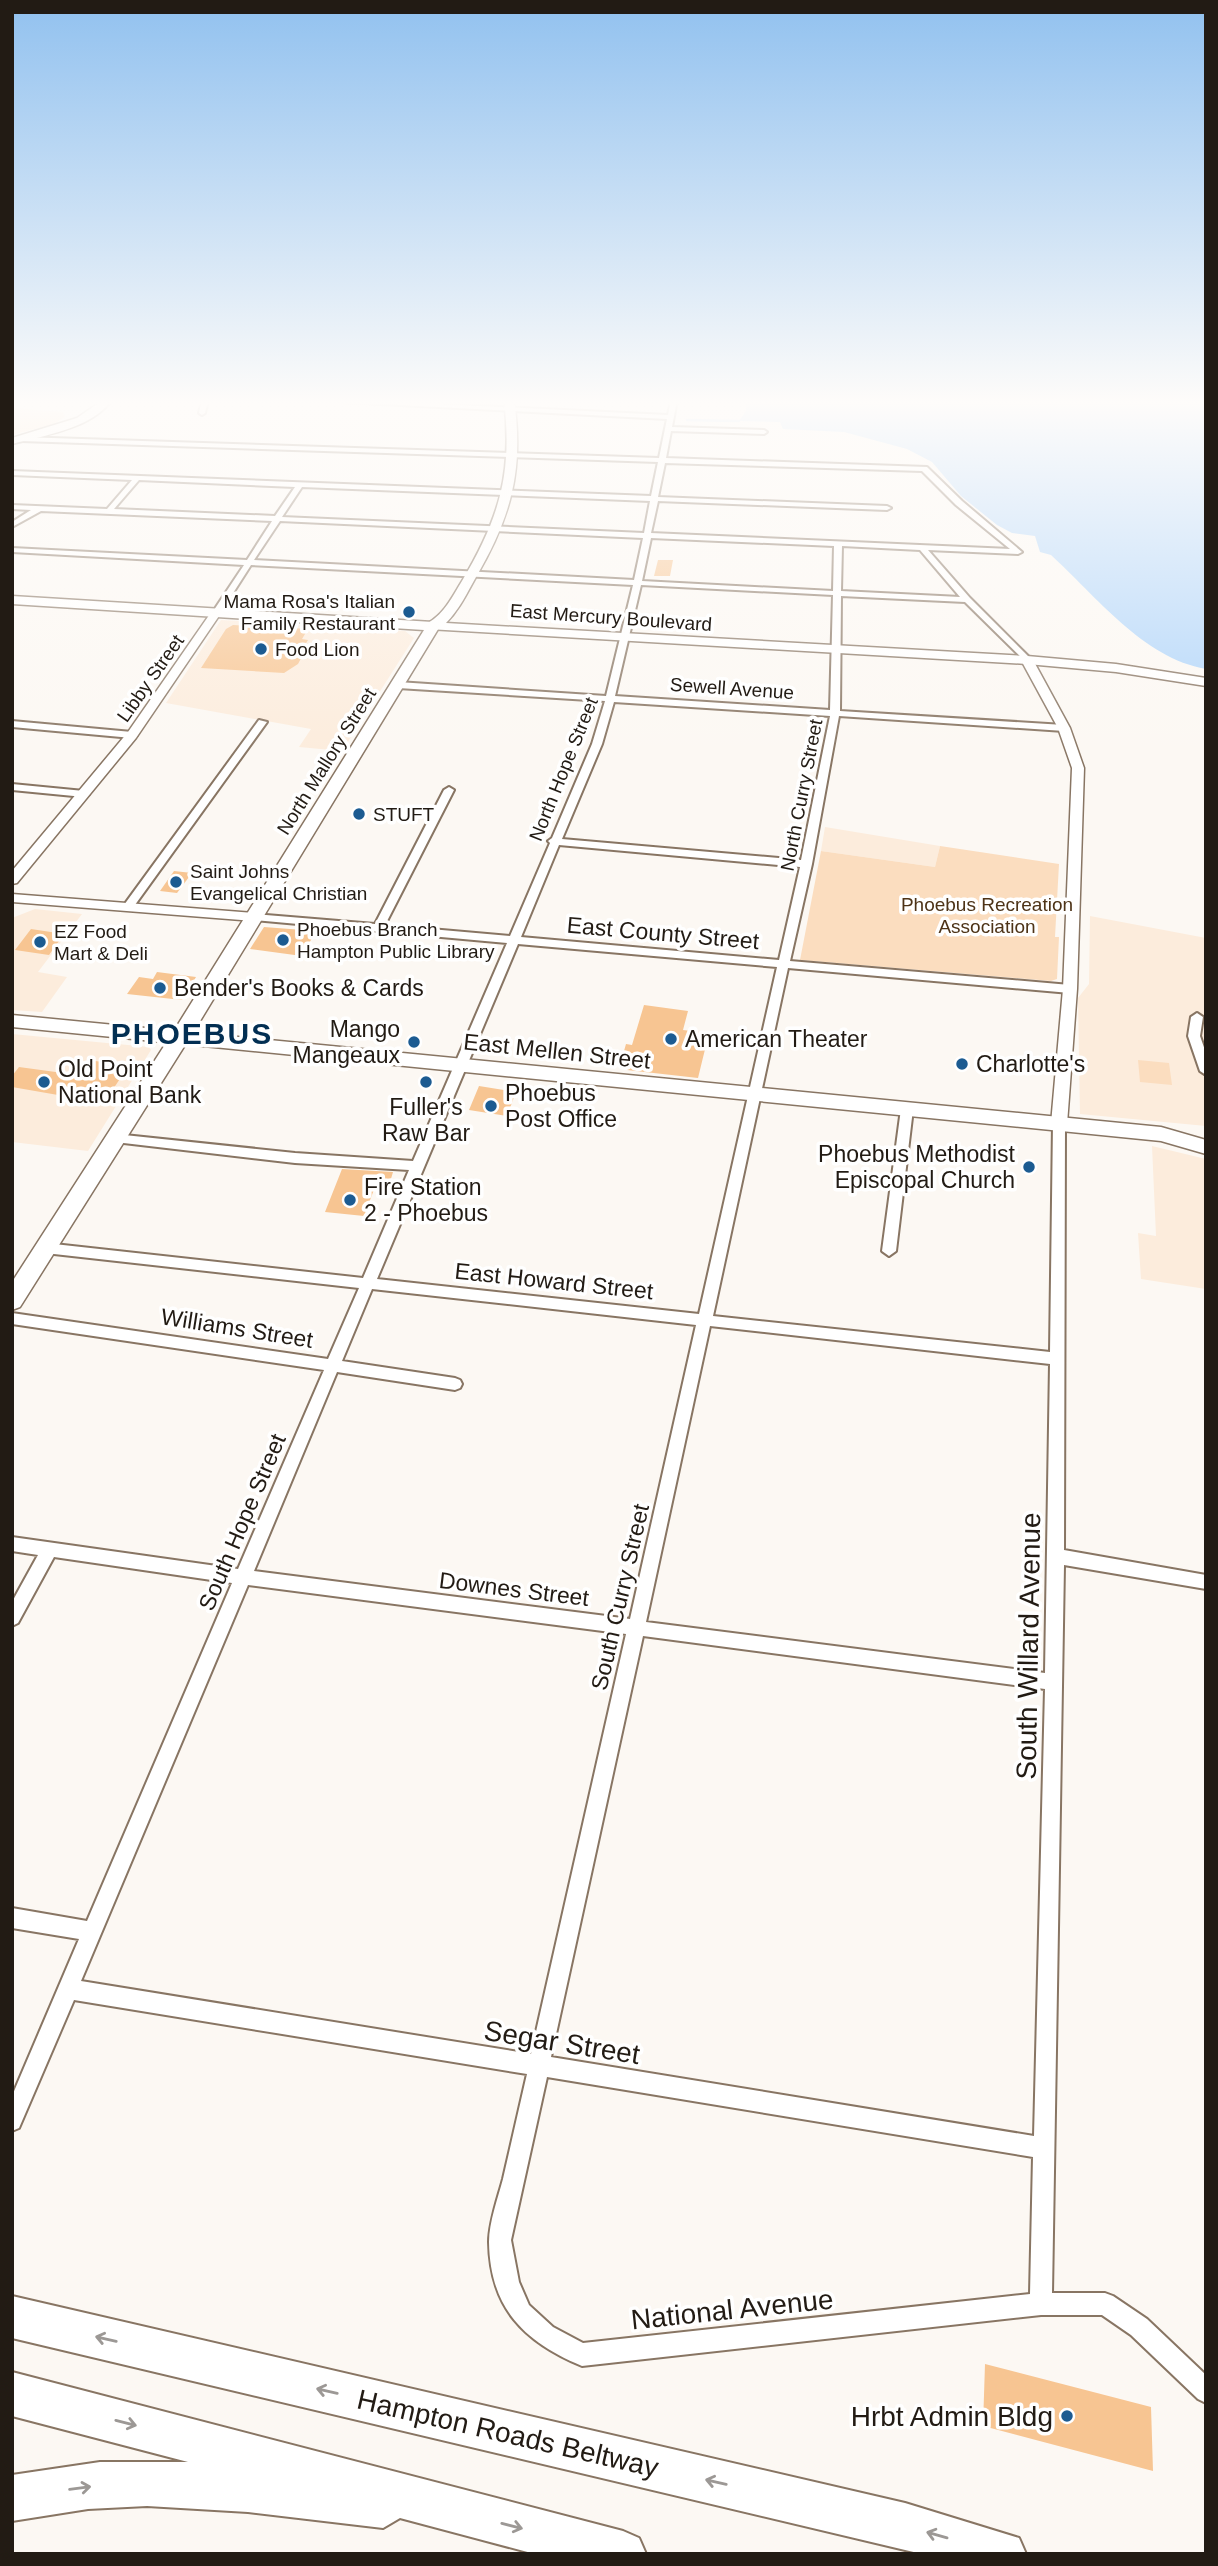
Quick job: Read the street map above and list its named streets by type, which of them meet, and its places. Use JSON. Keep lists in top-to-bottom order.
{
  "streets": {
    "highway": ["Hampton Roads Beltway"],
    "main road": ["East Mercury Boulevard", "North Mallory Street", "East Mellen Street"],
    "street": [
      "Libby Street",
      "Sewell Avenue",
      "North Hope Street",
      "North Curry Street",
      "East County Street",
      "East Howard Street",
      "Williams Street",
      "South Hope Street",
      "Downes Street",
      "South Curry Street",
      "South Willard Avenue",
      "Segar Street",
      "National Avenue"
    ]
  },
  "crossings": [
    ["East Mercury Boulevard", "Libby Street"],
    ["East Mercury Boulevard", "North Mallory Street"],
    ["East Mercury Boulevard", "North Hope Street"],
    ["East Mercury Boulevard", "North Curry Street"],
    ["East Mercury Boulevard", "South Willard Avenue"],
    ["Sewell Avenue", "North Mallory Street"],
    ["Sewell Avenue", "North Hope Street"],
    ["Sewell Avenue", "North Curry Street"],
    ["Sewell Avenue", "South Willard Avenue"],
    ["North Mallory Street", "East County Street"],
    ["North Hope Street", "East County Street"],
    ["North Hope Street", "South Hope Street"],
    ["North Curry Street", "East County Street"],
    ["North Curry Street", "South Curry Street"],
    ["East County Street", "South Hope Street"],
    ["East County Street", "South Curry Street"],
    ["East County Street", "South Willard Avenue"],
    ["East Mellen Street", "South Hope Street"],
    ["East Mellen Street", "South Curry Street"],
    ["East Mellen Street", "South Willard Avenue"],
    ["East Howard Street", "South Hope Street"],
    ["East Howard Street", "South Curry Street"],
    ["East Howard Street", "South Willard Avenue"],
    ["Williams Street", "South Hope Street"],
    ["South Hope Street", "Downes Street"],
    ["South Hope Street", "Segar Street"],
    ["Downes Street", "South Curry Street"],
    ["Downes Street", "South Willard Avenue"],
    ["South Curry Street", "Segar Street"],
    ["South Curry Street", "National Avenue"],
    ["South Willard Avenue", "Segar Street"],
    ["South Willard Avenue", "National Avenue"]
  ],
  "districts": ["PHOEBUS"],
  "parks": ["Phoebus Recreation Association"],
  "places": [
    "Mama Rosa's Italian Family Restaurant",
    "Food Lion",
    "STUFT",
    "Saint Johns Evangelical Christian",
    "Phoebus Branch Hampton Public Library",
    "EZ Food Mart & Deli",
    "Bender's Books & Cards",
    "American Theater",
    "Mango Mangeaux",
    "Charlotte's",
    "Old Point National Bank",
    "Fuller's Raw Bar",
    "Phoebus Post Office",
    "Phoebus Methodist Episcopal Church",
    "Fire Station 2 - Phoebus",
    "Hrbt Admin Bldg"
  ]
}
